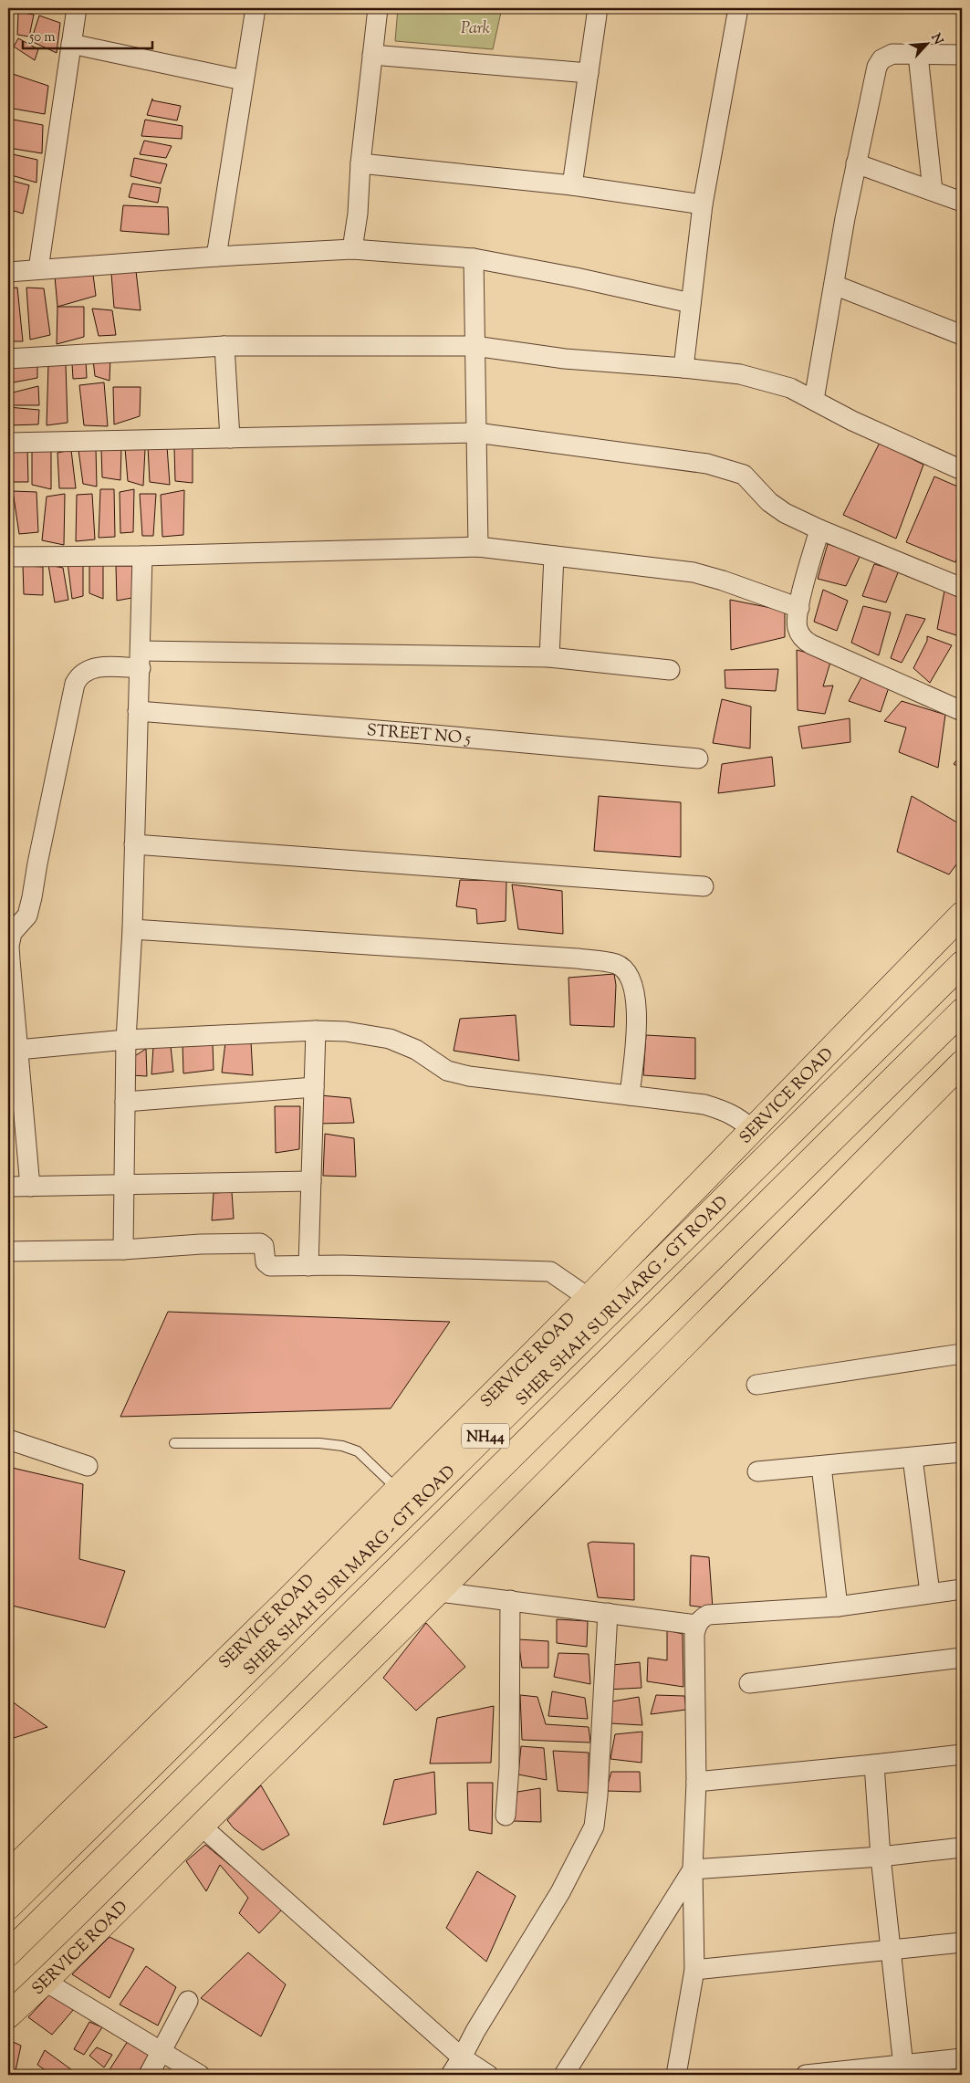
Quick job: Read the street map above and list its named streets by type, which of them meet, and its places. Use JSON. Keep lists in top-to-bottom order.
{
  "streets": {
    "main road": ["SERVICE ROAD", "SHER SHAH SURI MARG - GT ROAD", "NH44"],
    "street": ["STREET NO 5"]
  },
  "parks": ["Park"],
  "scale_bar": "50 m",
  "north": "top right"
}
